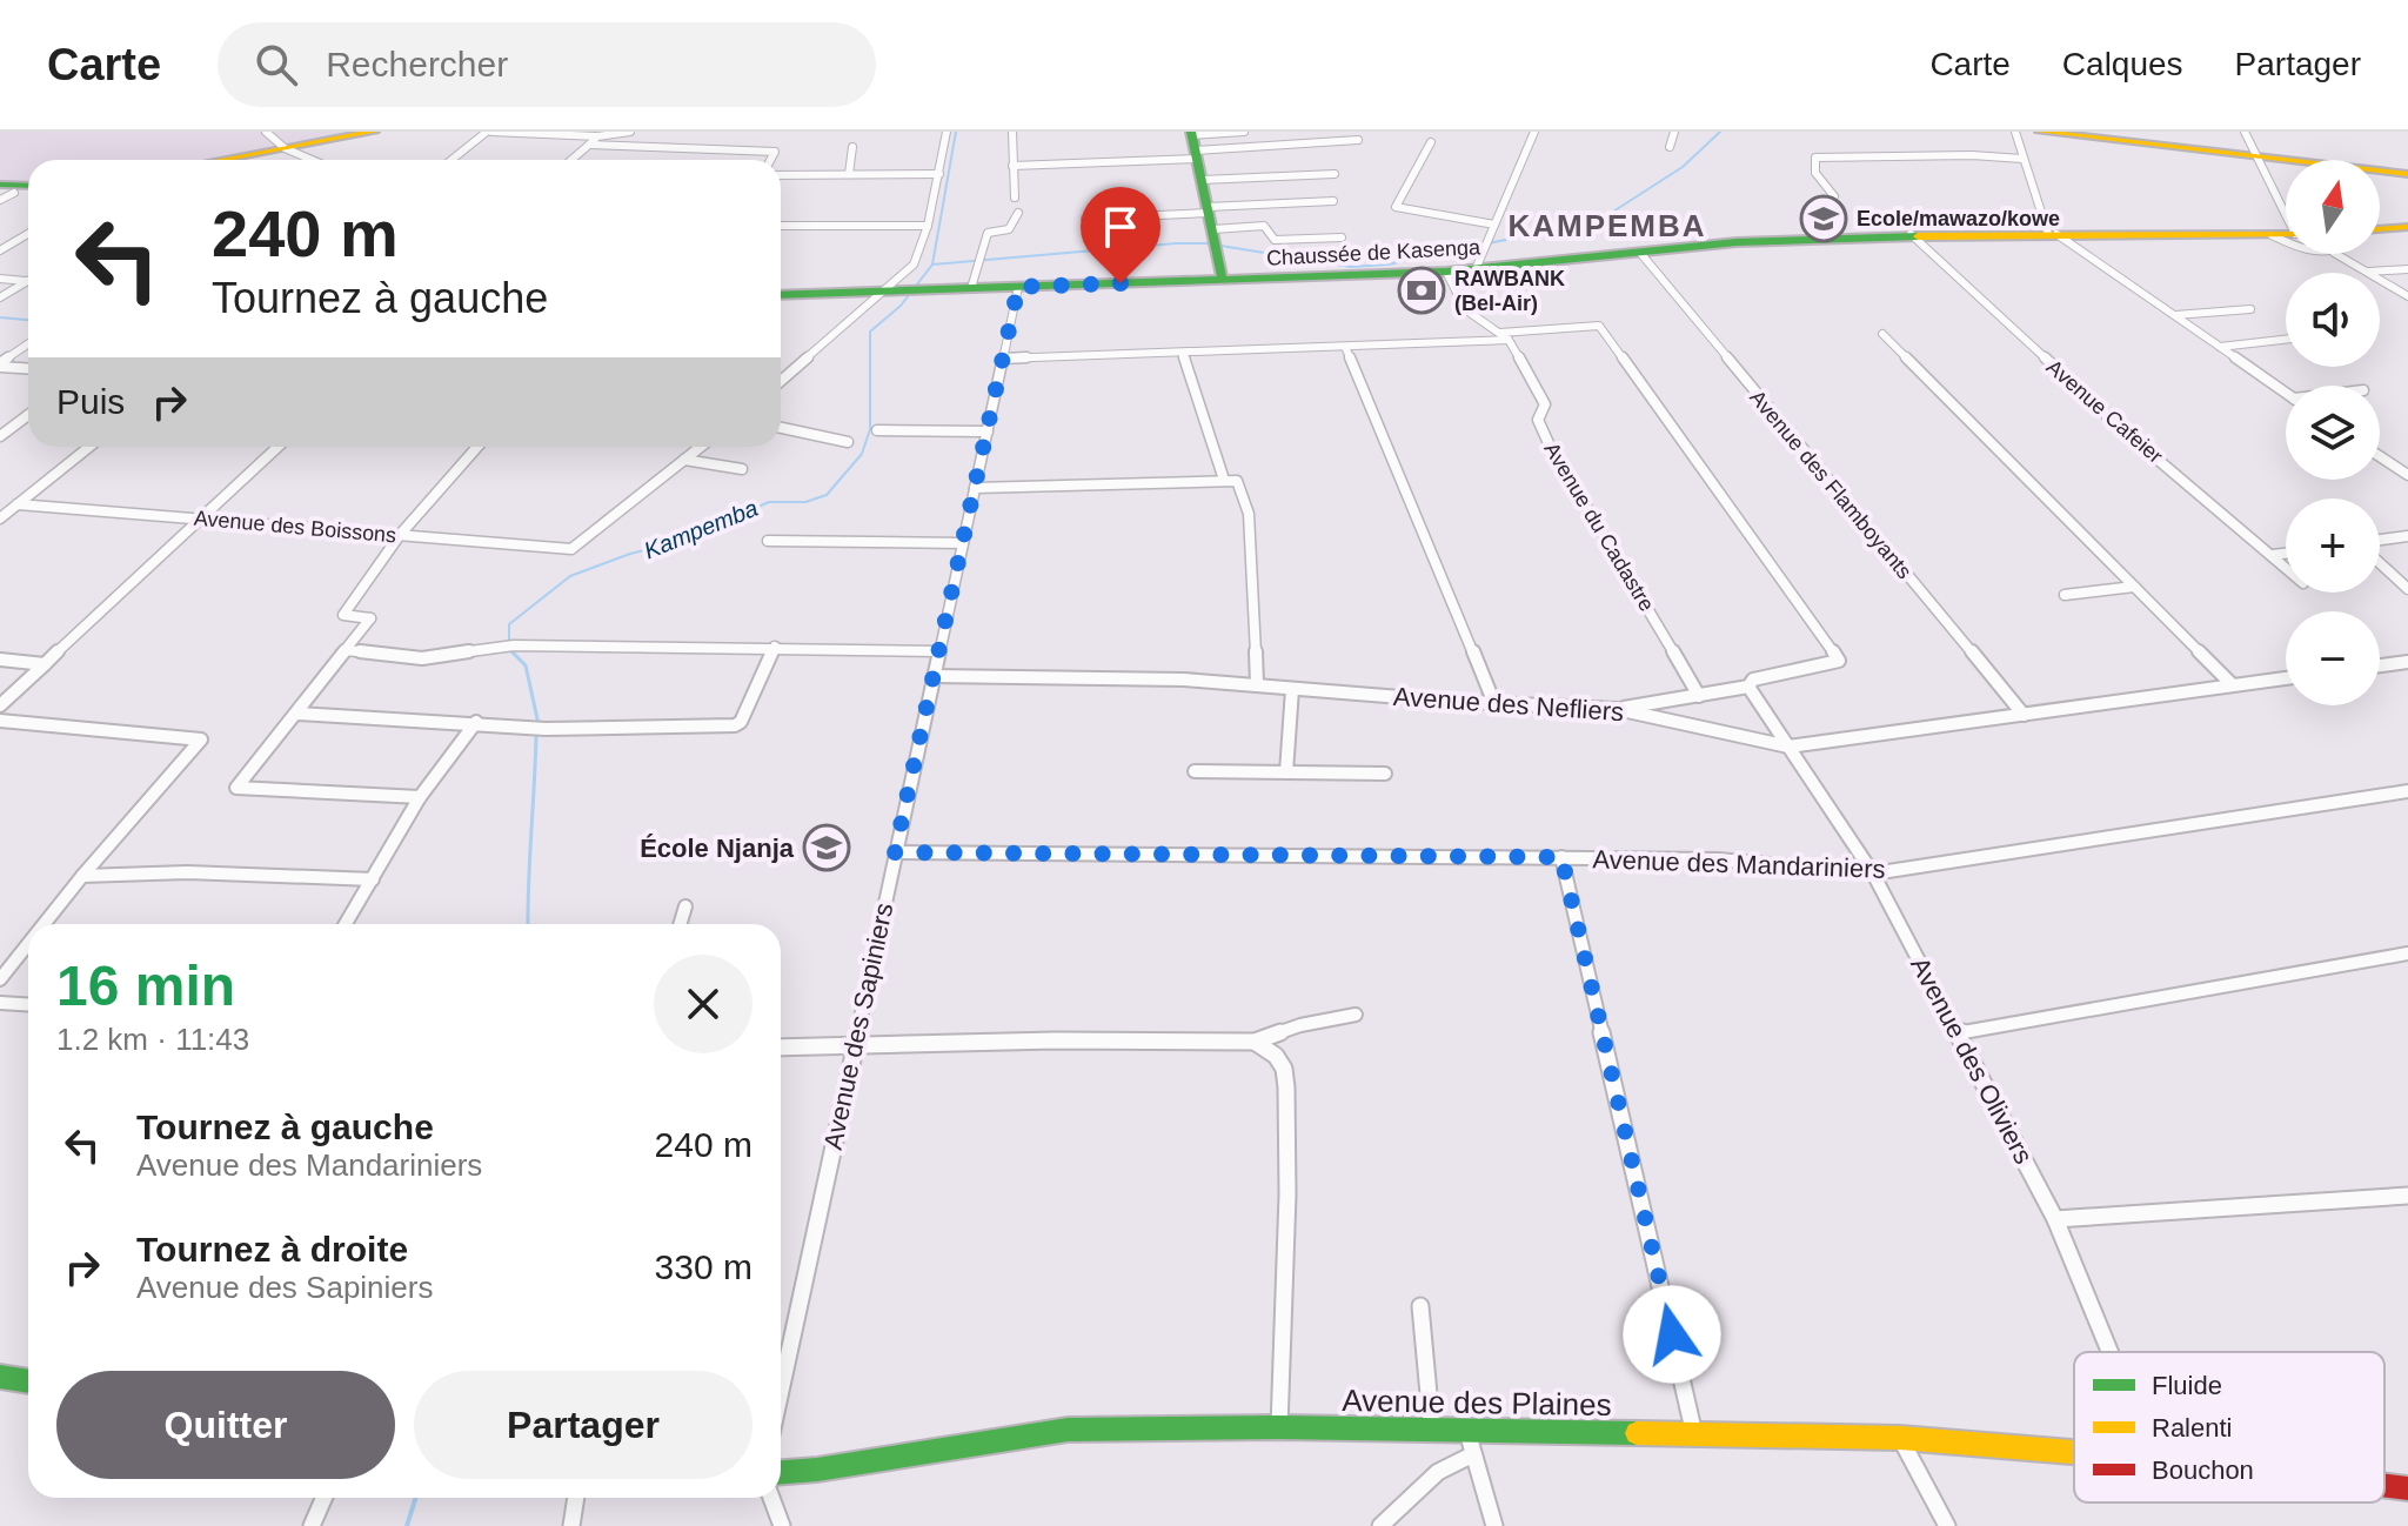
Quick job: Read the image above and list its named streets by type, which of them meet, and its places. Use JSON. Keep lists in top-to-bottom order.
{
  "streets": {
    "main road": ["Chaussée de Kasenga", "Avenue des Plaines"],
    "street": [
      "Avenue Cafeier",
      "Avenue des Flamboyants",
      "Avenue des Boissons",
      "Avenue du Cadastre",
      "Avenue des Nefliers",
      "Avenue des Mandariniers",
      "Avenue des Sapiniers",
      "Avenue des Oliviers"
    ]
  },
  "crossings": [
    ["Chaussée de Kasenga", "Avenue Cafeier"],
    ["Chaussée de Kasenga", "Avenue des Flamboyants"],
    ["Chaussée de Kasenga", "Avenue du Cadastre"],
    ["Chaussée de Kasenga", "Avenue des Sapiniers"],
    ["Avenue des Flamboyants", "Avenue des Nefliers"],
    ["Avenue des Nefliers", "Avenue des Sapiniers"],
    ["Avenue des Nefliers", "Avenue des Oliviers"],
    ["Avenue des Mandariniers", "Avenue des Sapiniers"],
    ["Avenue des Mandariniers", "Avenue des Oliviers"]
  ],
  "districts": ["KAMPEMBA"],
  "water": ["Kampemba"],
  "places": {
    "school or university": ["Ecole/mawazo/kowe", "École Njanja"],
    "bank": ["RAWBANK (Bel-Air)"]
  },
  "legend": ["Fluide", "Ralenti", "Bouchon"],
  "north": "top",
  "page": {
    "header": "Carte",
    "search": "Rechercher",
    "nav": ["Carte", "Calques", "Partager"],
    "map_buttons": ["+", "−"],
    "turn": ["240 m", "Tournez à gauche"],
    "then": "Puis",
    "heading": ["16 min", "1.2 km · 11:43"],
    "list": [
      {
        "name": "Tournez à gauche",
        "note": "Avenue des Mandariniers",
        "value": "240 m"
      },
      {
        "name": "Tournez à droite",
        "note": "Avenue des Sapiniers",
        "value": "330 m"
      }
    ],
    "buttons": ["Quitter", "Partager"]
  }
}
